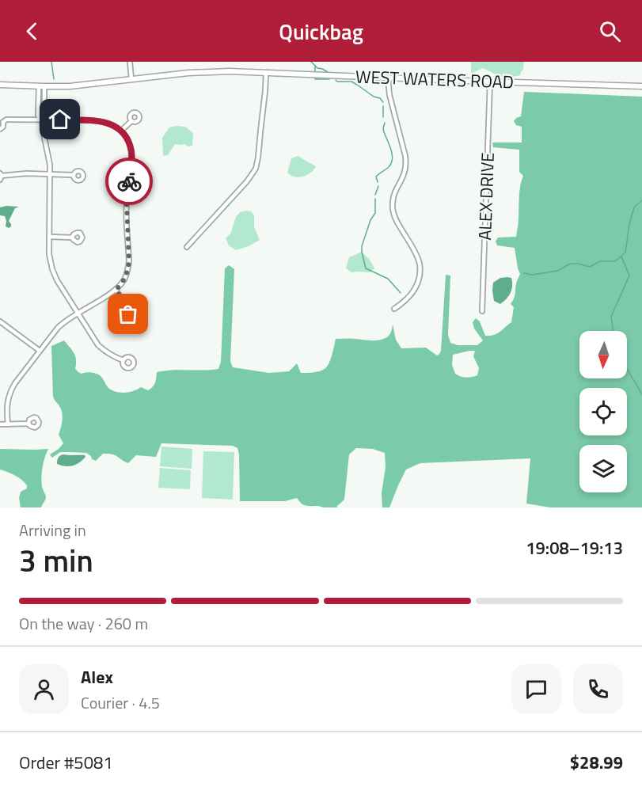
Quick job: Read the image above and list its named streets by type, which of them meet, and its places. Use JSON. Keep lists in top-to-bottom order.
{
  "streets": {
    "street": ["WEST WATERS ROAD", "ALEX DRIVE"]
  },
  "crossings": [
    ["WEST WATERS ROAD", "ALEX DRIVE"]
  ],
  "north": "bottom",
  "page": {
    "header": "Quickbag",
    "heading": ["3 min", "Arriving in", "19:08–19:13"],
    "panel": [
      "Alex",
      "Courier · 4.5",
      "Order #5081",
      "$28.99"
    ],
    "bar": "On the way · 260 m"
  }
}
